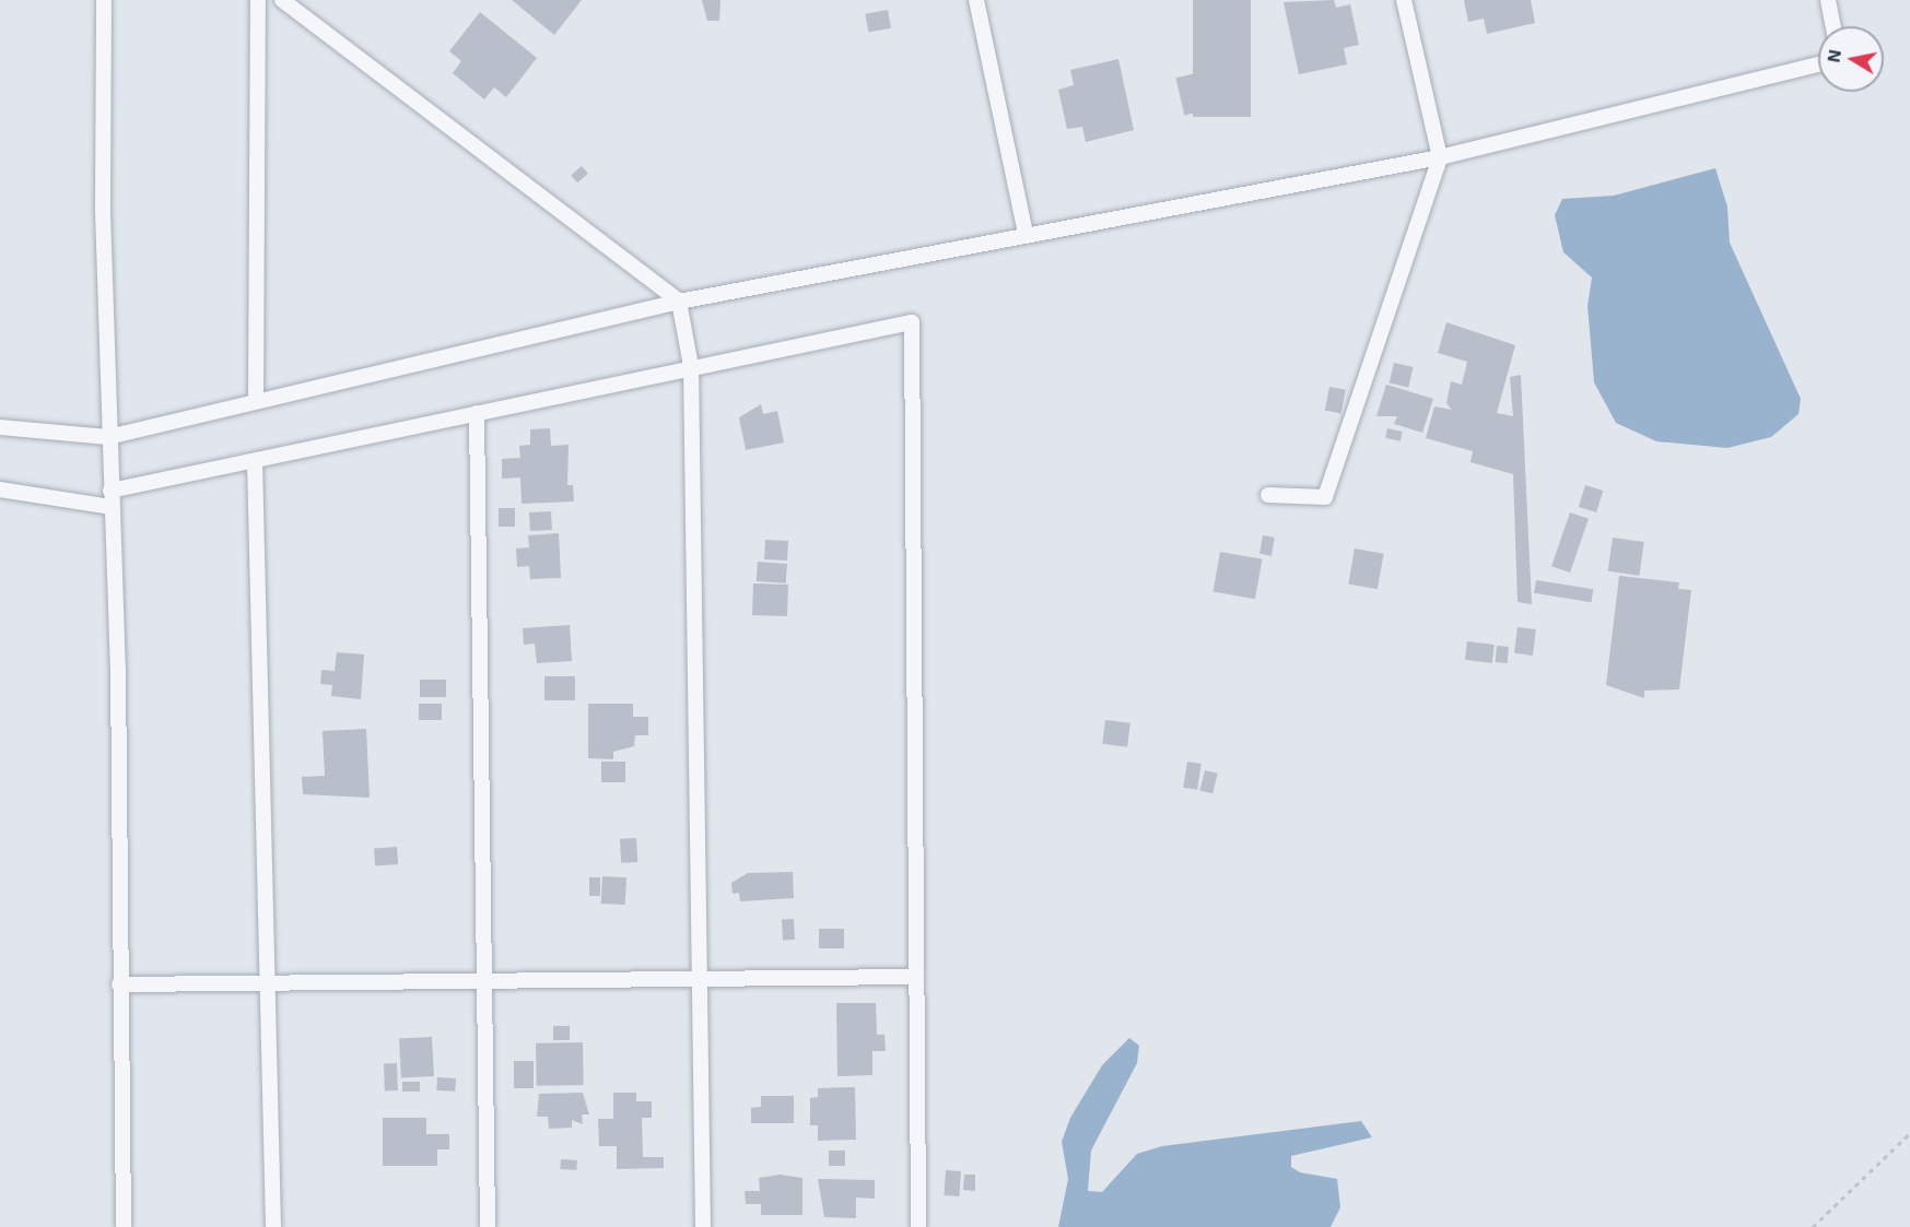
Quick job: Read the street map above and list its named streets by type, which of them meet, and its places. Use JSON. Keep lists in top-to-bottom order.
{
  "north": "left"
}
